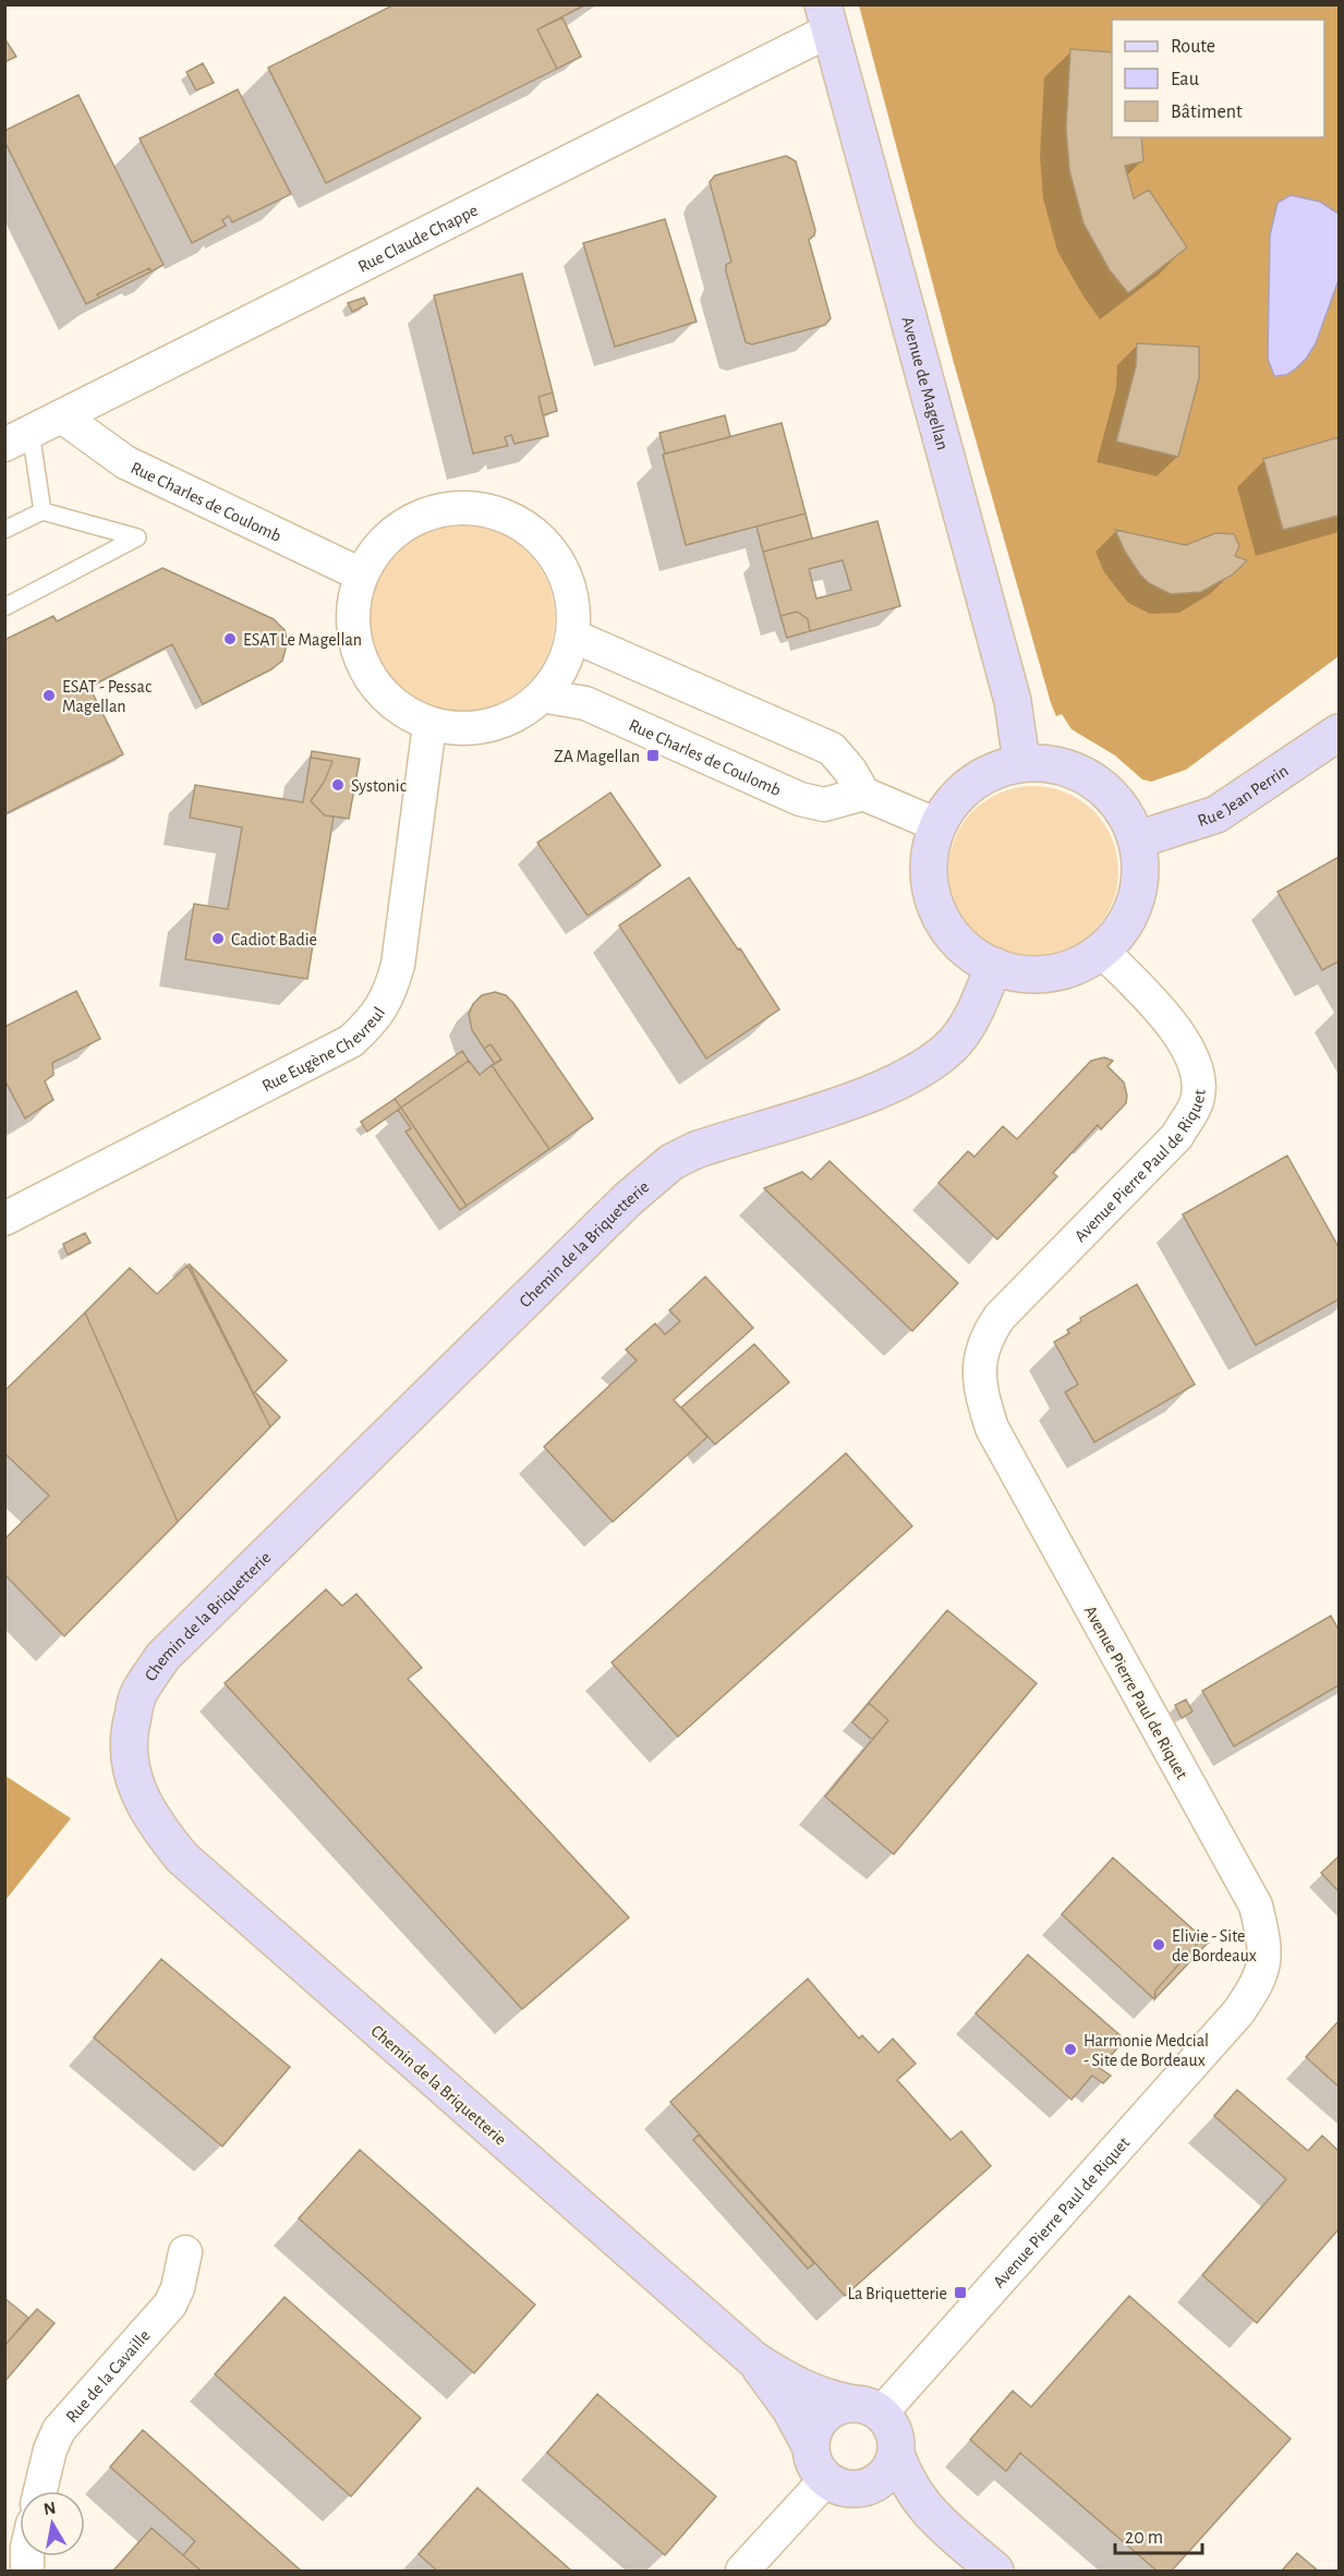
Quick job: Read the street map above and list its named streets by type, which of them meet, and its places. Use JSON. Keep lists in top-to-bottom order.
{
  "streets": {
    "street": [
      "Rue Claude Chappe",
      "Avenue de Magellan",
      "Rue Charles de Coulomb",
      "Rue Jean Perrin",
      "Rue Eugène Chevreul",
      "Avenue Pierre Paul de Riquet",
      "Chemin de la Briquetterie",
      "Rue de la Cavaille"
    ]
  },
  "crossings": [
    ["Rue Claude Chappe", "Avenue de Magellan"],
    ["Rue Claude Chappe", "Rue Charles de Coulomb"],
    ["Avenue de Magellan", "Rue Jean Perrin"],
    ["Avenue de Magellan", "Avenue Pierre Paul de Riquet"],
    ["Avenue de Magellan", "Chemin de la Briquetterie"],
    ["Rue Charles de Coulomb", "Rue Eugène Chevreul"],
    ["Rue Jean Perrin", "Avenue Pierre Paul de Riquet"],
    ["Rue Jean Perrin", "Chemin de la Briquetterie"],
    ["Avenue Pierre Paul de Riquet", "Chemin de la Briquetterie"]
  ],
  "places": {
    "other": [
      "ESAT Le Magellan",
      "ESAT - Pessac Magellan",
      "Systonic",
      "Cadiot Badie",
      "Elivie - Site de Bordeaux",
      "Harmonie Medcial - Site de Bordeaux"
    ],
    "transit": ["ZA Magellan", "La Briquetterie"]
  },
  "legend": ["Route", "Eau", "Bâtiment"],
  "scale_bar": "20 m",
  "north": "top"
}
